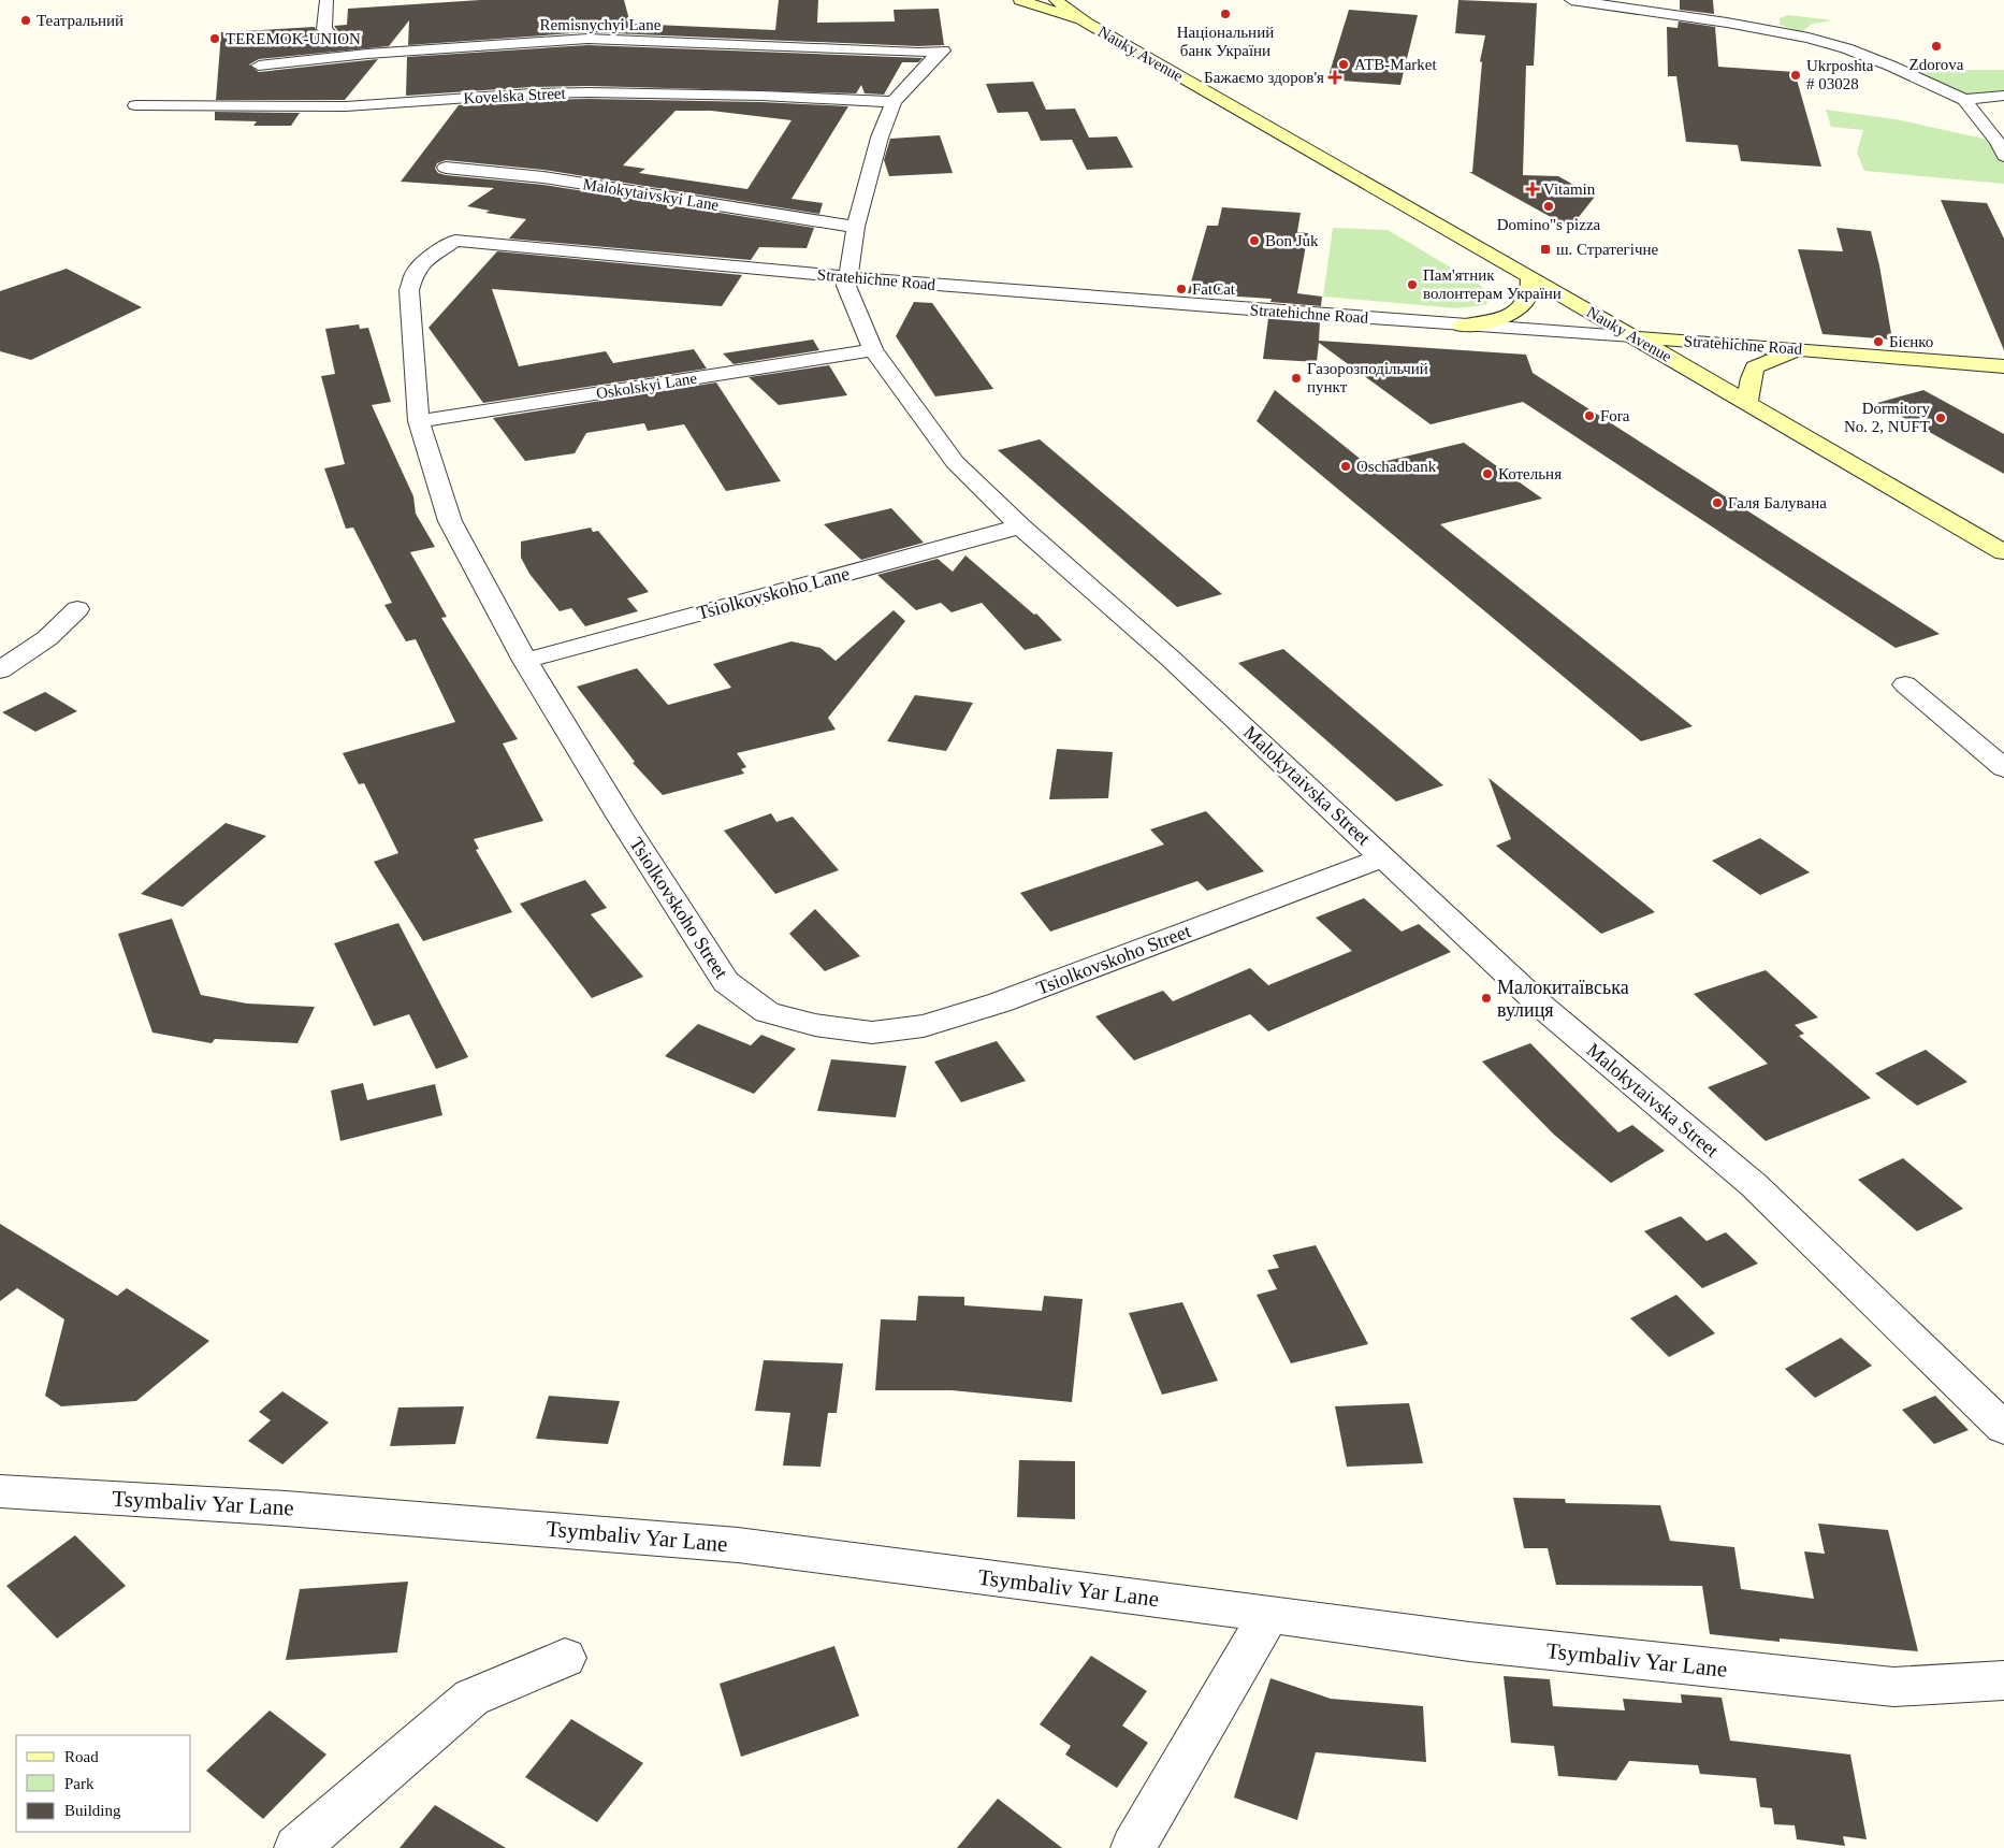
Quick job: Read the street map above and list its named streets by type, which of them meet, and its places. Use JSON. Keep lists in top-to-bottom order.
{
  "streets": {
    "main road": ["Nauky Avenue", "Stratehichne Road"],
    "street": [
      "Remisnychyi Lane",
      "Kovelska Street",
      "Malokytaivskyi Lane",
      "Oskolskyi Lane",
      "Tsiolkovskoho Lane",
      "Malokytaivska Street",
      "Tsiolkovskoho Street",
      "Tsymbaliv Yar Lane"
    ]
  },
  "crossings": [
    ["Remisnychyi Lane", "Malokytaivska Street"],
    ["Nauky Avenue", "Stratehichne Road"],
    ["Kovelska Street", "Malokytaivska Street"],
    ["Malokytaivskyi Lane", "Malokytaivska Street"],
    ["Stratehichne Road", "Malokytaivska Street"],
    ["Stratehichne Road", "Tsiolkovskoho Street"],
    ["Oskolskyi Lane", "Malokytaivska Street"],
    ["Oskolskyi Lane", "Tsiolkovskoho Street"],
    ["Tsiolkovskoho Lane", "Malokytaivska Street"],
    ["Tsiolkovskoho Lane", "Tsiolkovskoho Street"],
    ["Malokytaivska Street", "Tsiolkovskoho Street"]
  ],
  "places": {
    "other": [
      "Національний банк України",
      "Театральний",
      "TEREMOK-UNION",
      "Zdorova",
      "ATB-Market",
      "Ukrposhta # 03028",
      "Domino\"s pizza",
      "Bon Juk",
      "Пам'ятник волонтерам України",
      "FatCat",
      "Бієнко",
      "Газорозподільчий пункт",
      "Fora",
      "Dormitory No. 2, NUFT",
      "Oschadbank",
      "Котельня",
      "Галя Балувана",
      "Малокитаївська вулиця"
    ],
    "health": ["Бажаємо здоров'я", "Vitamin"],
    "transit": ["ш. Стратегічне"]
  },
  "legend": ["Road", "Park", "Building"]
}
